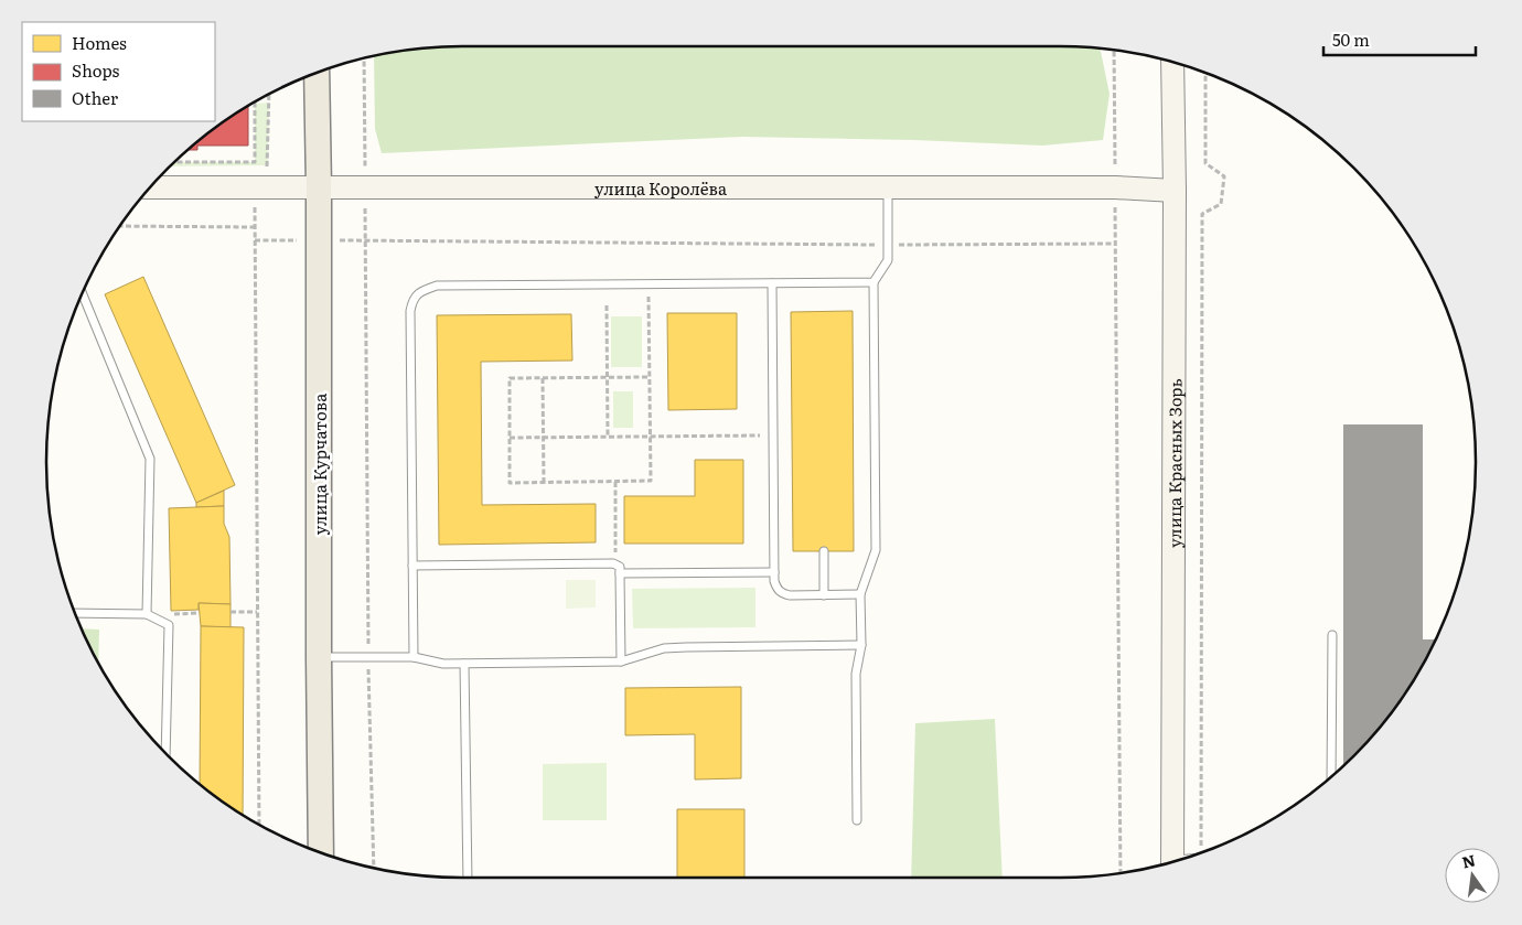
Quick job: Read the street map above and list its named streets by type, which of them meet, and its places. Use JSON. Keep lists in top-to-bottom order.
{
  "streets": {
    "main road": ["улица Курчатова"],
    "street": ["улица Королёва", "улица Красных Зорь"]
  },
  "crossings": [
    ["улица Королёва", "улица Красных Зорь"],
    ["улица Королёва", "улица Курчатова"]
  ],
  "legend": ["Homes", "Shops", "Other"],
  "scale_bar": "50 m",
  "north": "top"
}
